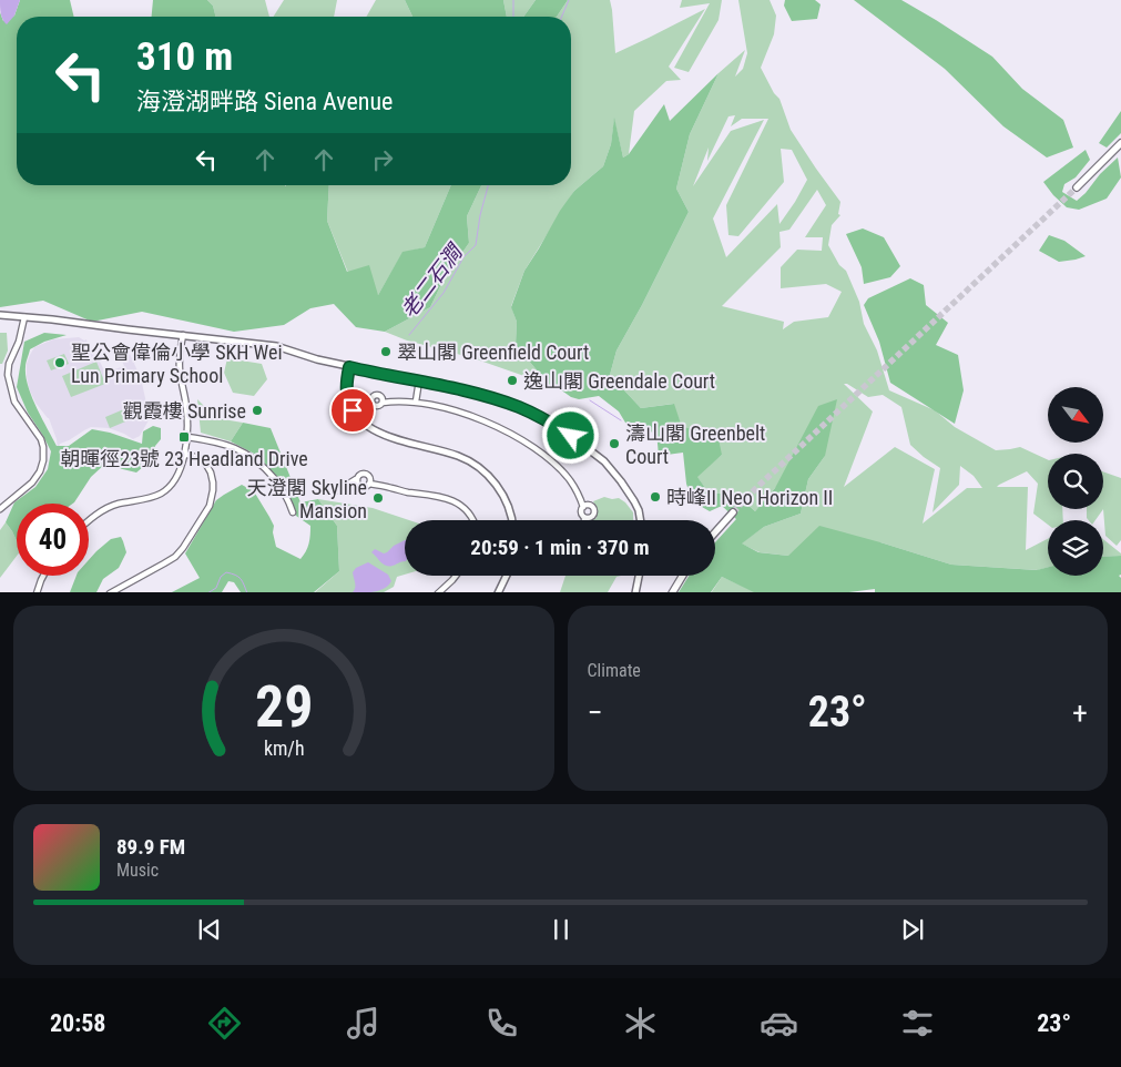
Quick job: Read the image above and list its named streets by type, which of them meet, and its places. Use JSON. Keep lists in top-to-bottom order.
{
  "water": ["老二石澗"],
  "places": {
    "other": [
      "翠山閣 Greenfield Court",
      "聖公會偉倫小學 SKH Wei Lun Primary School",
      "逸山閣 Greendale Court",
      "觀霞樓 Sunrise",
      "濤山閣 Greenbelt Court",
      "時峰II Neo Horizon II",
      "天澄閣 Skyline Mansion"
    ],
    "transit": ["朝暉徑23號 23 Headland Drive"]
  },
  "north": "bottom right",
  "page": {
    "turn": ["310 m", "海澄湖畔路 Siena Avenue"],
    "limit": "40",
    "trip": "20:59 · 1 min · 370 m",
    "tile": "Climate",
    "heat": ["−", "23°", "+"],
    "song": ["89.9 FM", "Music"],
    "tabs": ["20:58", "23°"],
    "gauge": ["29", "km/h"]
  }
}
